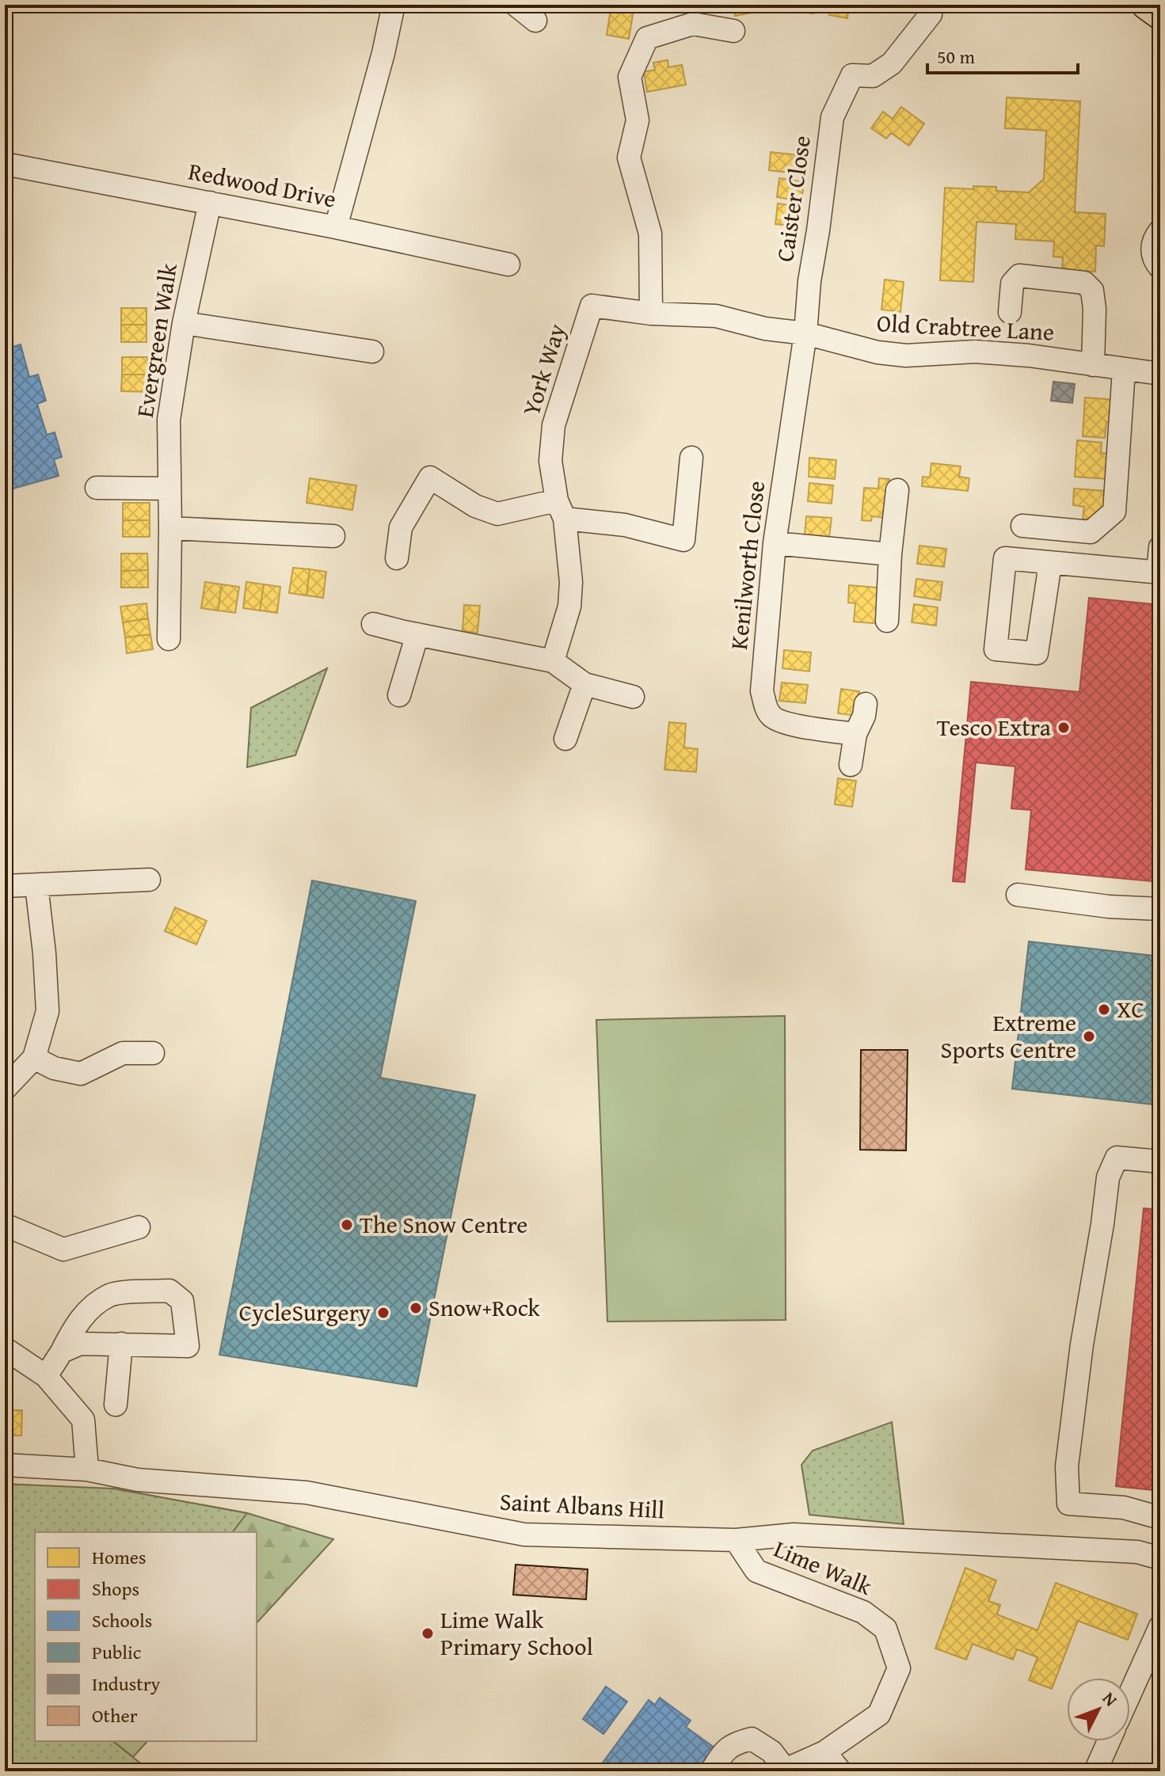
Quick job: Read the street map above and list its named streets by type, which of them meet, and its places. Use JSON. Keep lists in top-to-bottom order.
{
  "streets": {
    "street": [
      "Redwood Drive",
      "Caister Close",
      "Old Crabtree Lane",
      "Evergreen Walk",
      "York Way",
      "Kenilworth Close",
      "Saint Albans Hill",
      "Lime Walk"
    ]
  },
  "crossings": [
    ["Redwood Drive", "Evergreen Walk"],
    ["Caister Close", "Old Crabtree Lane"],
    ["Caister Close", "York Way"],
    ["Caister Close", "Kenilworth Close"],
    ["Old Crabtree Lane", "York Way"],
    ["Old Crabtree Lane", "Kenilworth Close"],
    ["York Way", "Kenilworth Close"],
    ["Saint Albans Hill", "Lime Walk"]
  ],
  "places": [
    "Tesco Extra",
    "XC",
    "Extreme Sports Centre",
    "The Snow Centre",
    "Snow+Rock",
    "CycleSurgery",
    "Lime Walk Primary School"
  ],
  "legend": [
    "Homes",
    "Shops",
    "Schools",
    "Public",
    "Industry",
    "Other"
  ],
  "scale_bar": "50 m",
  "north": "top right"
}
